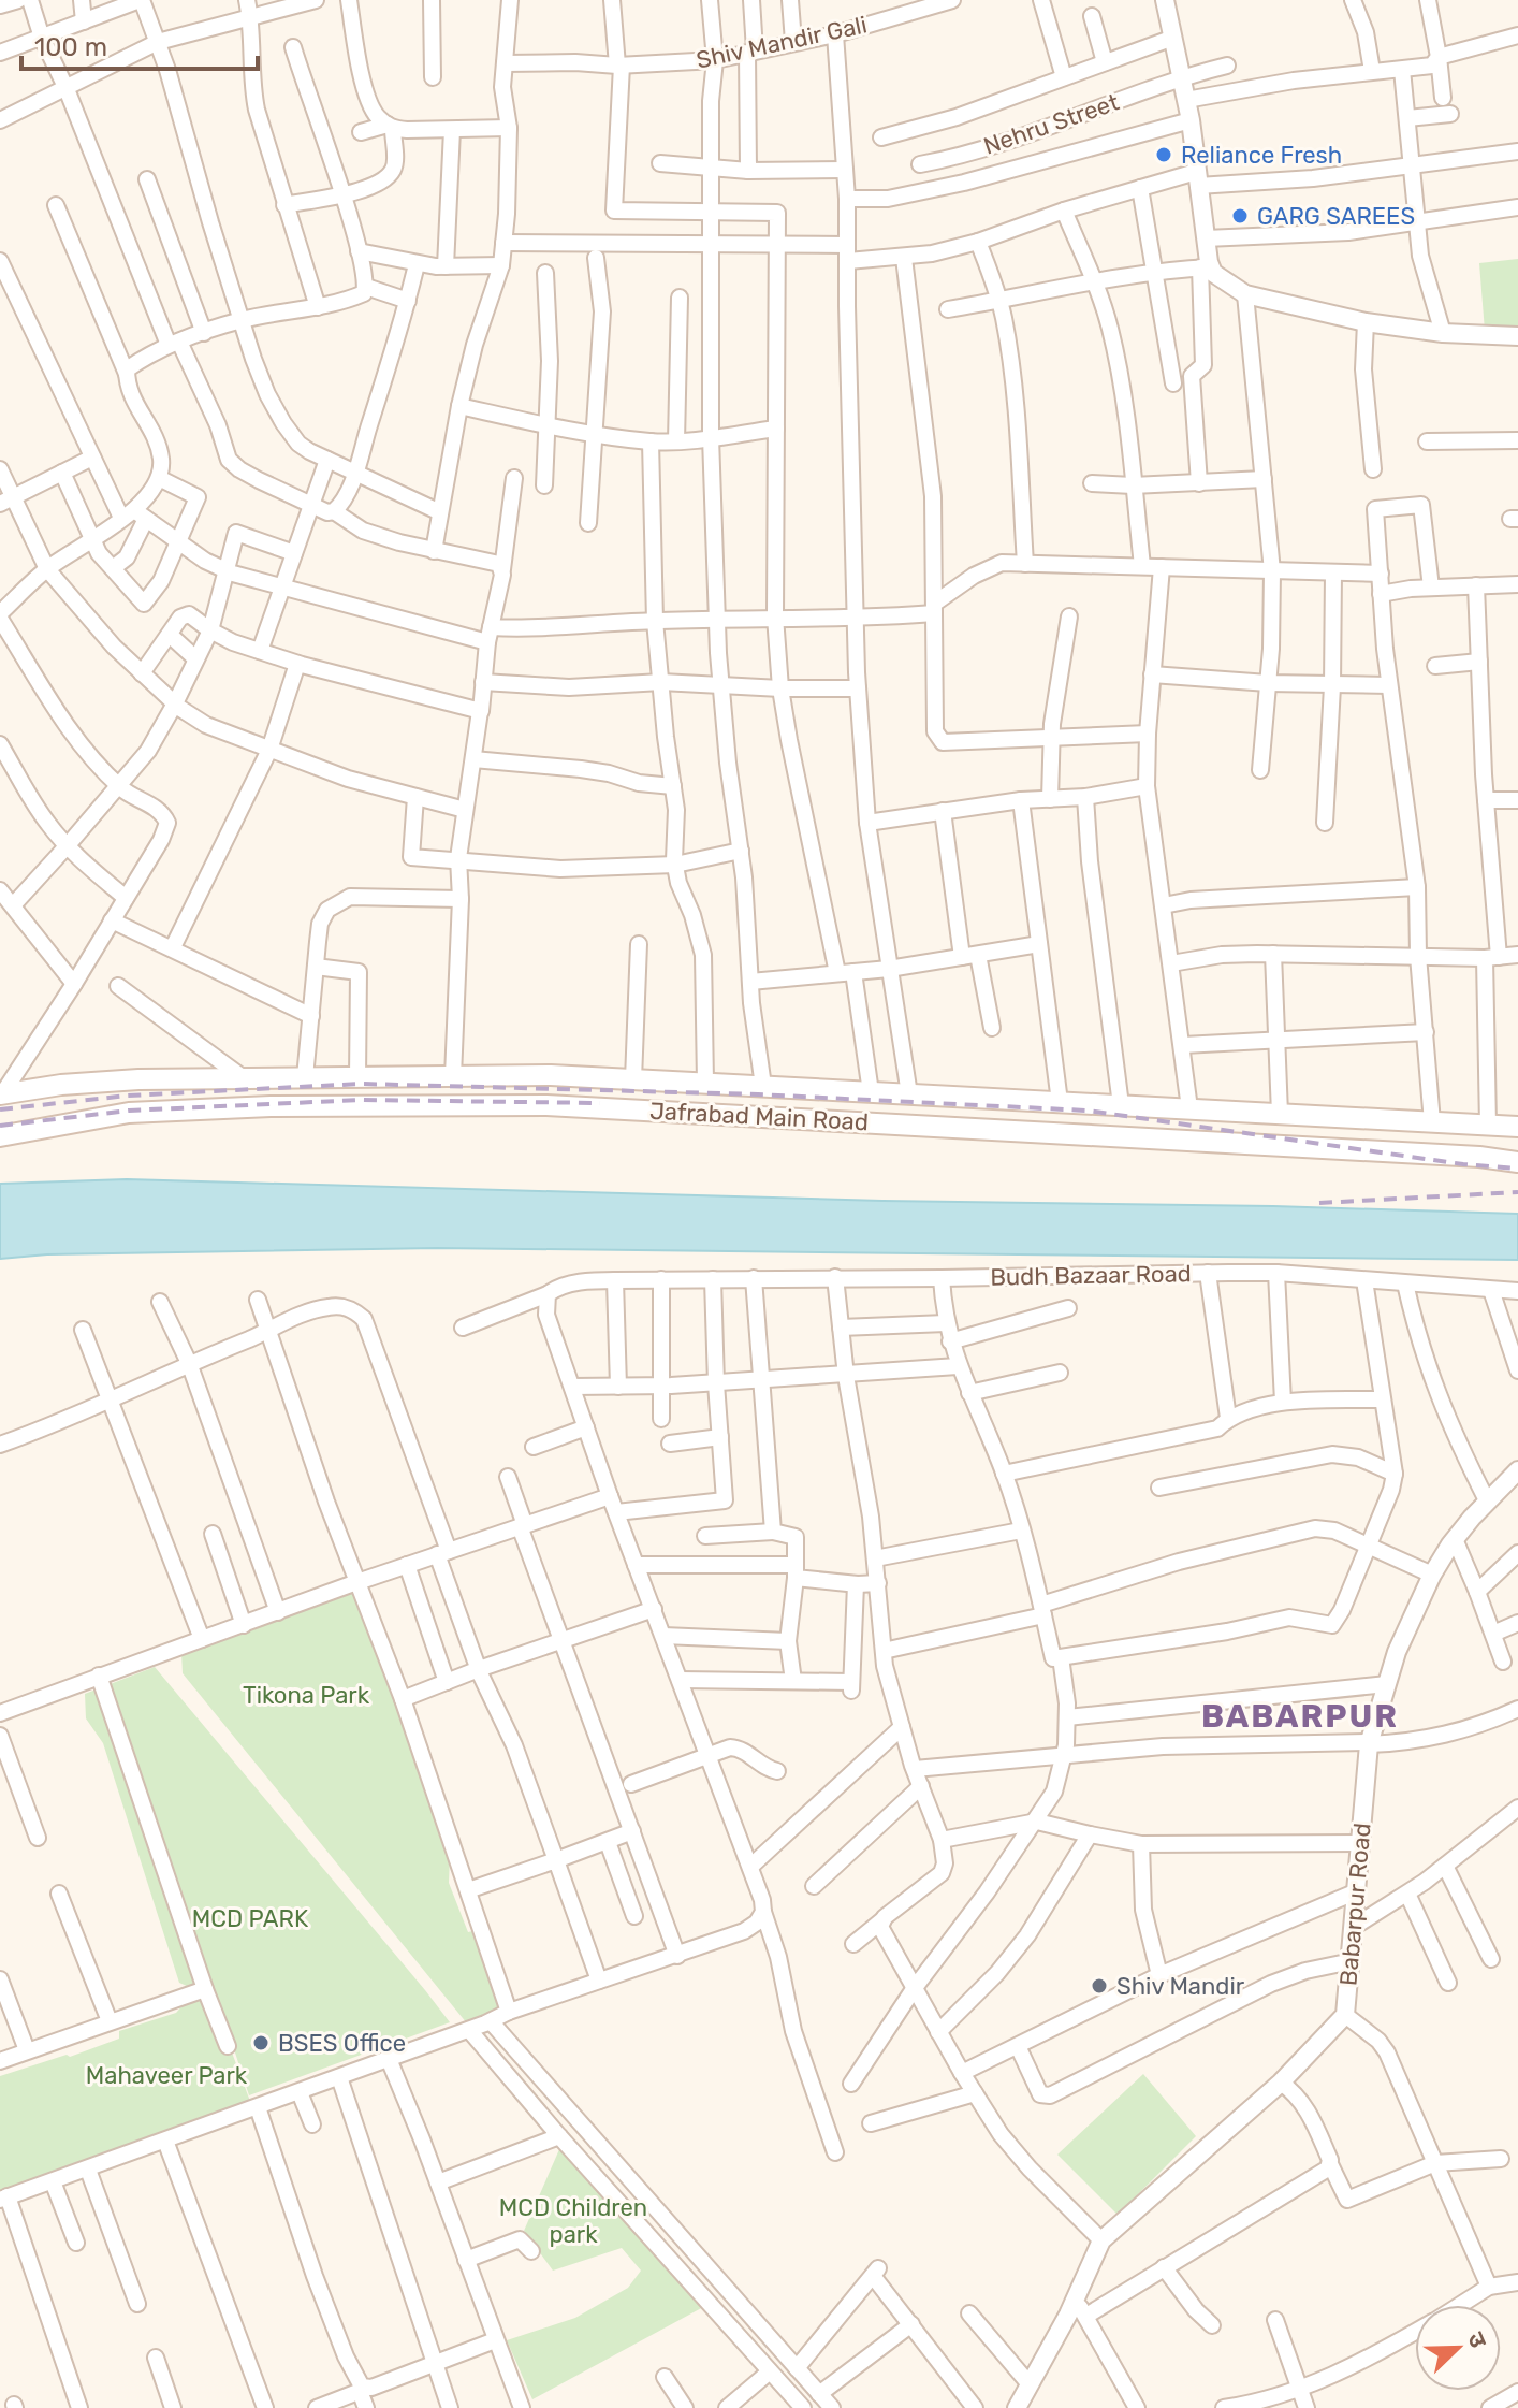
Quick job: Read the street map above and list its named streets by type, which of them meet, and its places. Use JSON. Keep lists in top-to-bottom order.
{
  "streets": {
    "main road": ["Jafrabad Main Road"],
    "street": [
      "Shiv Mandir Gali",
      "Nehru Street",
      "Budh Bazaar Road",
      "Babarpur Road"
    ]
  },
  "districts": ["BABARPUR"],
  "parks": [
    "Tikona Park",
    "MCD PARK",
    "Mahaveer Park",
    "MCD Children park"
  ],
  "places": [
    "Reliance Fresh",
    "GARG SAREES",
    "Shiv Mandir",
    "BSES Office"
  ],
  "scale_bar": "100 m",
  "north": "top right"
}
